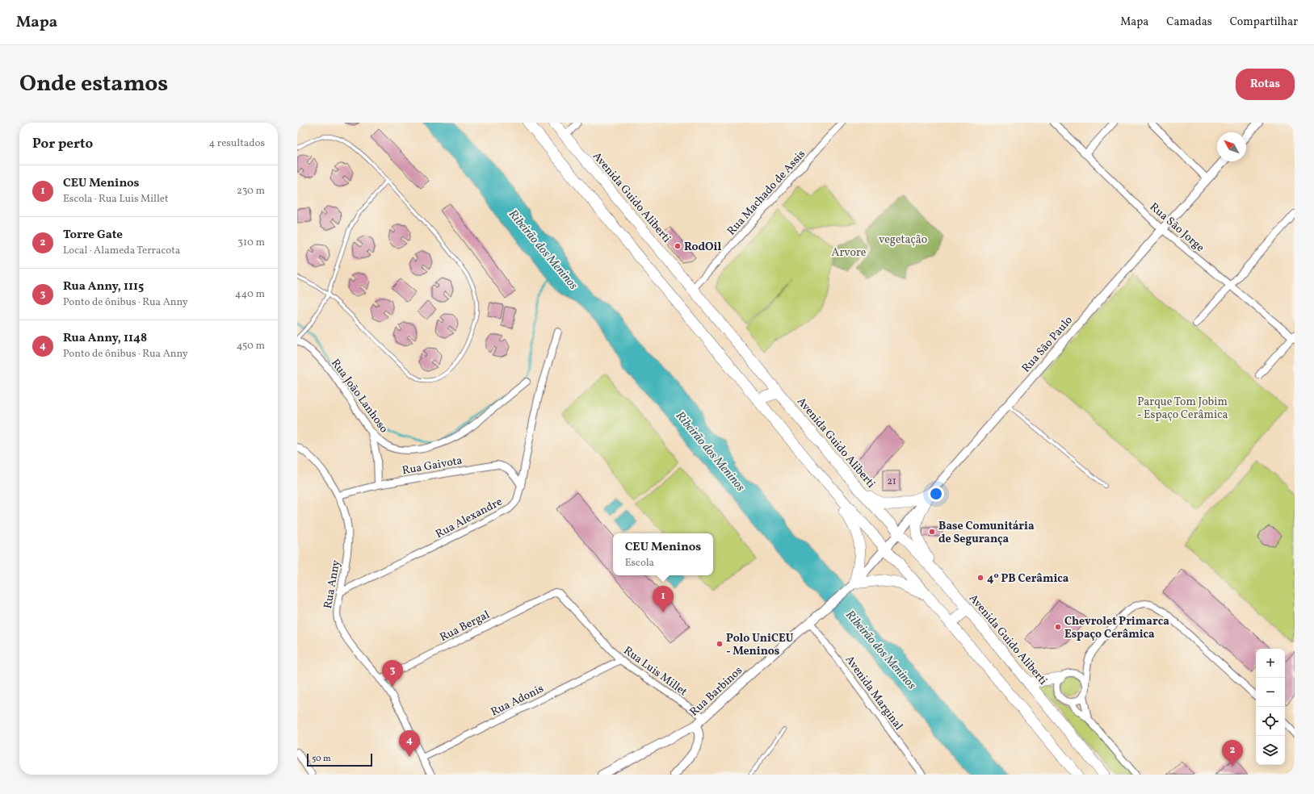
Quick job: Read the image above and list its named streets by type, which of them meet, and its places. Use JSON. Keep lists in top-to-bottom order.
{
  "streets": {
    "main road": ["Avenida Guido Aliberti"],
    "street": [
      "Rua Machado de Assis",
      "Rua São Jorge",
      "Rua São Paulo",
      "Rua João Lanhoso",
      "Rua Gaivota",
      "Rua Alexandre",
      "Rua Anny",
      "Rua Bergal",
      "Rua Luis Millet",
      "Rua Barbinos",
      "Avenida Marginal",
      "Rua Adonis"
    ]
  },
  "crossings": [
    ["Rua Machado de Assis", "Avenida Guido Aliberti"],
    ["Avenida Guido Aliberti", "Rua São Paulo"],
    ["Rua São Jorge", "Rua São Paulo"],
    ["Rua São Paulo", "Rua Barbinos"],
    ["Rua Gaivota", "Rua Alexandre"],
    ["Rua Gaivota", "Rua Anny"],
    ["Rua Alexandre", "Rua Anny"],
    ["Rua Anny", "Rua Bergal"],
    ["Rua Anny", "Rua Adonis"],
    ["Rua Bergal", "Rua Luis Millet"],
    ["Rua Luis Millet", "Rua Barbinos"],
    ["Rua Luis Millet", "Rua Adonis"],
    ["Rua Barbinos", "Avenida Marginal"]
  ],
  "water": ["Ribeirão dos Meninos"],
  "parks": ["vegetação", "Arvore", "Parque Tom Jobim - Espaço Cerâmica"],
  "places": [
    "RodOil",
    "Base Comunitária de Segurança",
    "4º PB Cerâmica",
    "Chevrolet Primarca Espaço Cerâmica",
    "Polo UniCEU - Meninos"
  ],
  "house_numbers": ["21"],
  "scale_bar": "50 m",
  "north": "top left",
  "page": {
    "header": "Mapa",
    "nav": ["Mapa", "Camadas", "Compartilhar"],
    "title": "Onde estamos",
    "buttons": "Rotas",
    "heading": ["Por perto", "4 resultados"],
    "list": [
      {
        "mark": "1",
        "name": "CEU Meninos",
        "note": "Escola · Rua Luis Millet",
        "value": "230 m"
      },
      {
        "mark": "2",
        "name": "Torre Gate",
        "note": "Local · Alameda Terracota",
        "value": "310 m"
      },
      {
        "mark": "3",
        "name": "Rua Anny, 1115",
        "note": "Ponto de ônibus · Rua Anny",
        "value": "440 m"
      },
      {
        "mark": "4",
        "name": "Rua Anny, 1148",
        "note": "Ponto de ônibus · Rua Anny",
        "value": "450 m"
      }
    ],
    "popup": ["CEU Meninos", "Escola"],
    "pins": [
      "1",
      "3",
      "4",
      "2"
    ],
    "map_buttons": ["+", "−"],
    "scale": "50 m"
  }
}
